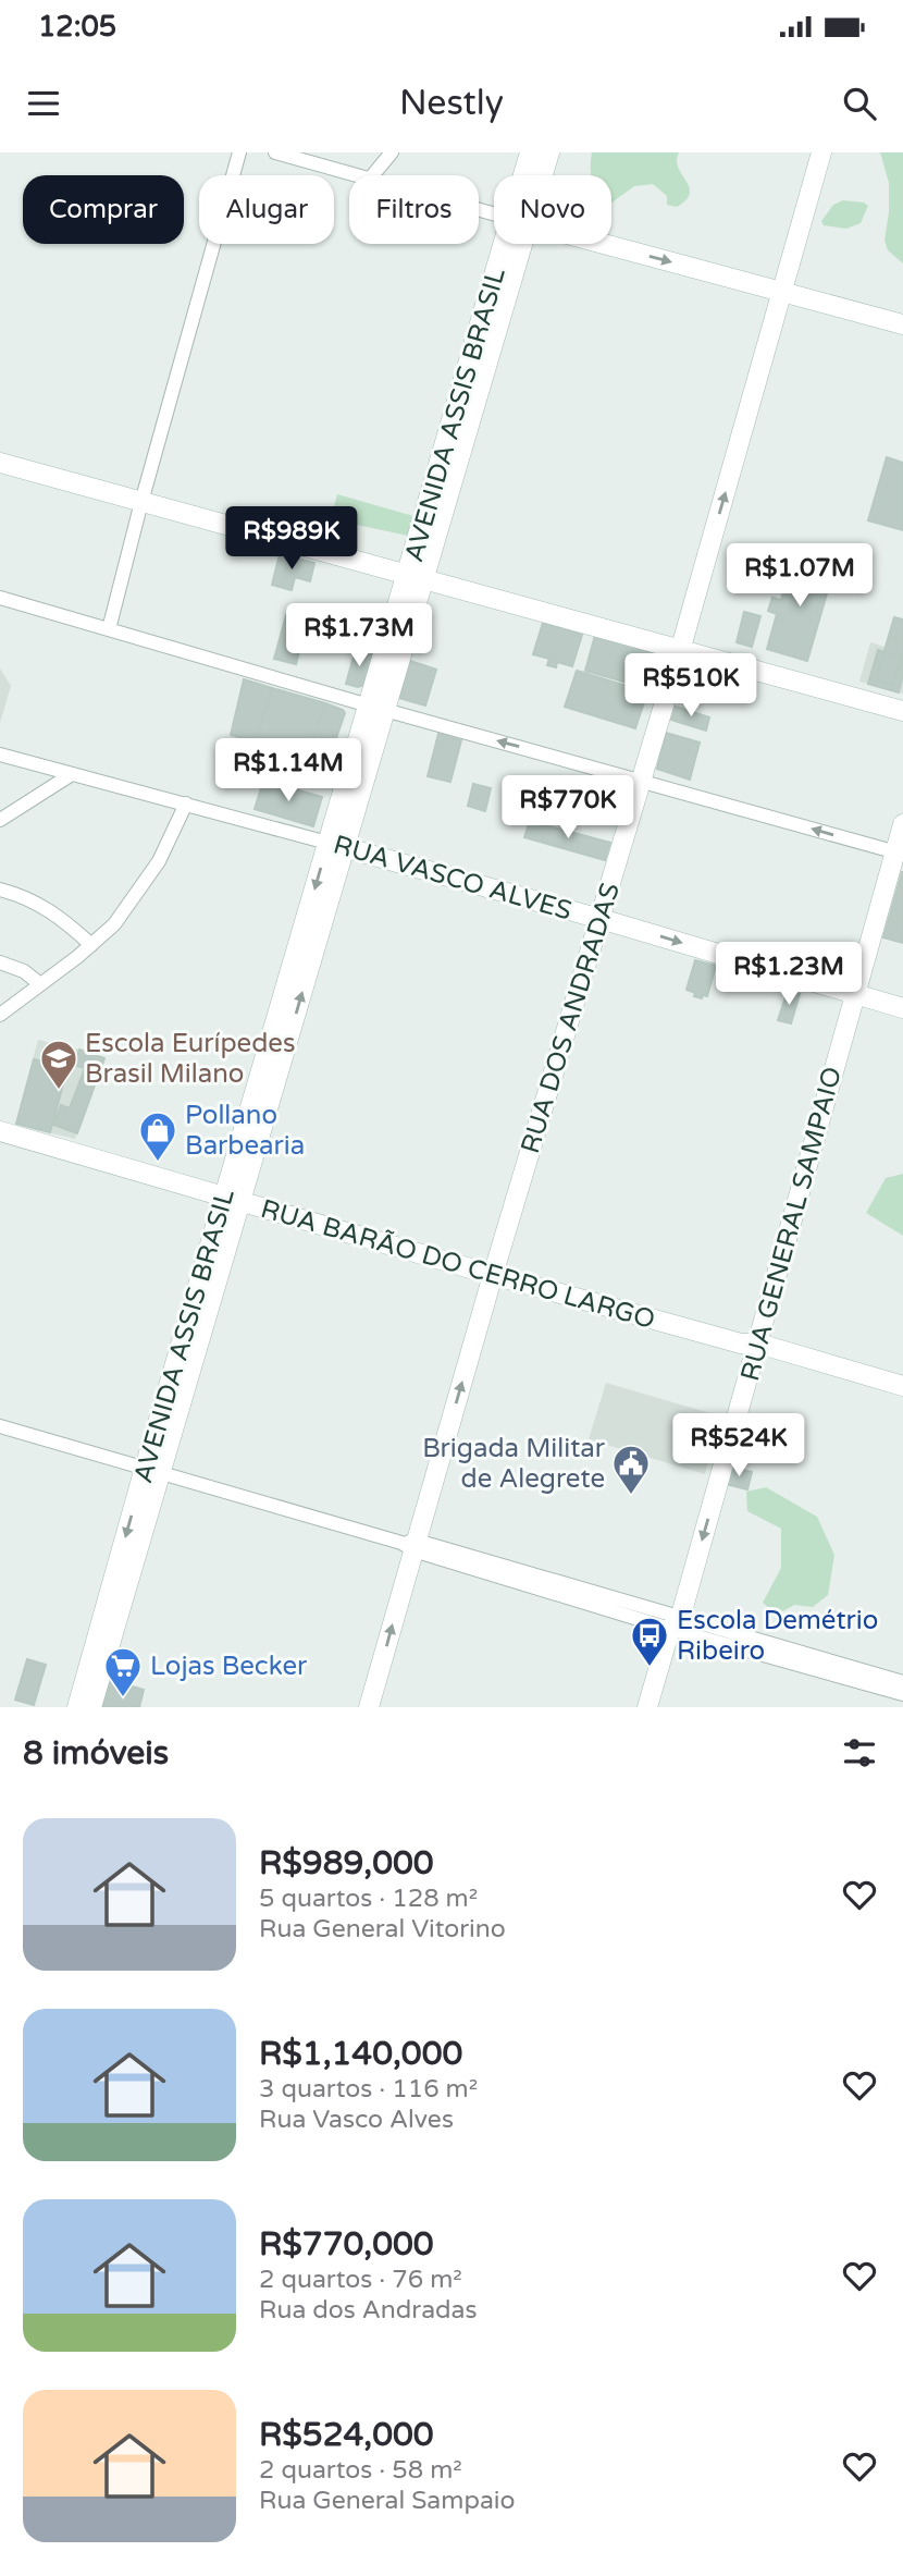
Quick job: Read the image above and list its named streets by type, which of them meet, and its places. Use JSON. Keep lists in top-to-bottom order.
{
  "streets": {
    "street": [
      "AVENIDA ASSIS BRASIL",
      "RUA VASCO ALVES",
      "RUA DOS ANDRADAS",
      "RUA GENERAL SAMPAIO",
      "RUA BARÃO DO CERRO LARGO"
    ]
  },
  "crossings": [
    ["AVENIDA ASSIS BRASIL", "RUA VASCO ALVES"],
    ["AVENIDA ASSIS BRASIL", "RUA BARÃO DO CERRO LARGO"],
    ["RUA VASCO ALVES", "RUA DOS ANDRADAS"],
    ["RUA VASCO ALVES", "RUA GENERAL SAMPAIO"],
    ["RUA DOS ANDRADAS", "RUA BARÃO DO CERRO LARGO"],
    ["RUA GENERAL SAMPAIO", "RUA BARÃO DO CERRO LARGO"]
  ],
  "one_way": ["RUA DOS ANDRADAS"],
  "places": {
    "school or university": ["Escola Eurípedes Brasil Milano"],
    "shop": ["Pollano Barbearia"],
    "public building": ["Brigada Militar de Alegrete"],
    "bus stop": ["Escola Demétrio Ribeiro"],
    "supermarket": ["Lojas Becker"]
  },
  "page": {
    "status": "12:05",
    "header": "Nestly",
    "chip": [
      "Comprar",
      "Alugar",
      "Filtros",
      "Novo"
    ],
    "price": [
      "R$989K",
      "R$1.07M",
      "R$1.73M",
      "R$510K",
      "R$1.14M",
      "R$770K",
      "R$1.23M",
      "R$524K"
    ],
    "heading": "8 imóveis",
    "list": [
      {
        "name": "R$989,000",
        "note": "5 quartos · 128 m² · Rua General Vitorino"
      },
      {
        "name": "R$1,140,000",
        "note": "3 quartos · 116 m² · Rua Vasco Alves"
      },
      {
        "name": "R$770,000",
        "note": "2 quartos · 76 m² · Rua dos Andradas"
      },
      {
        "name": "R$524,000",
        "note": "2 quartos · 58 m² · Rua General Sampaio"
      }
    ]
  }
}
